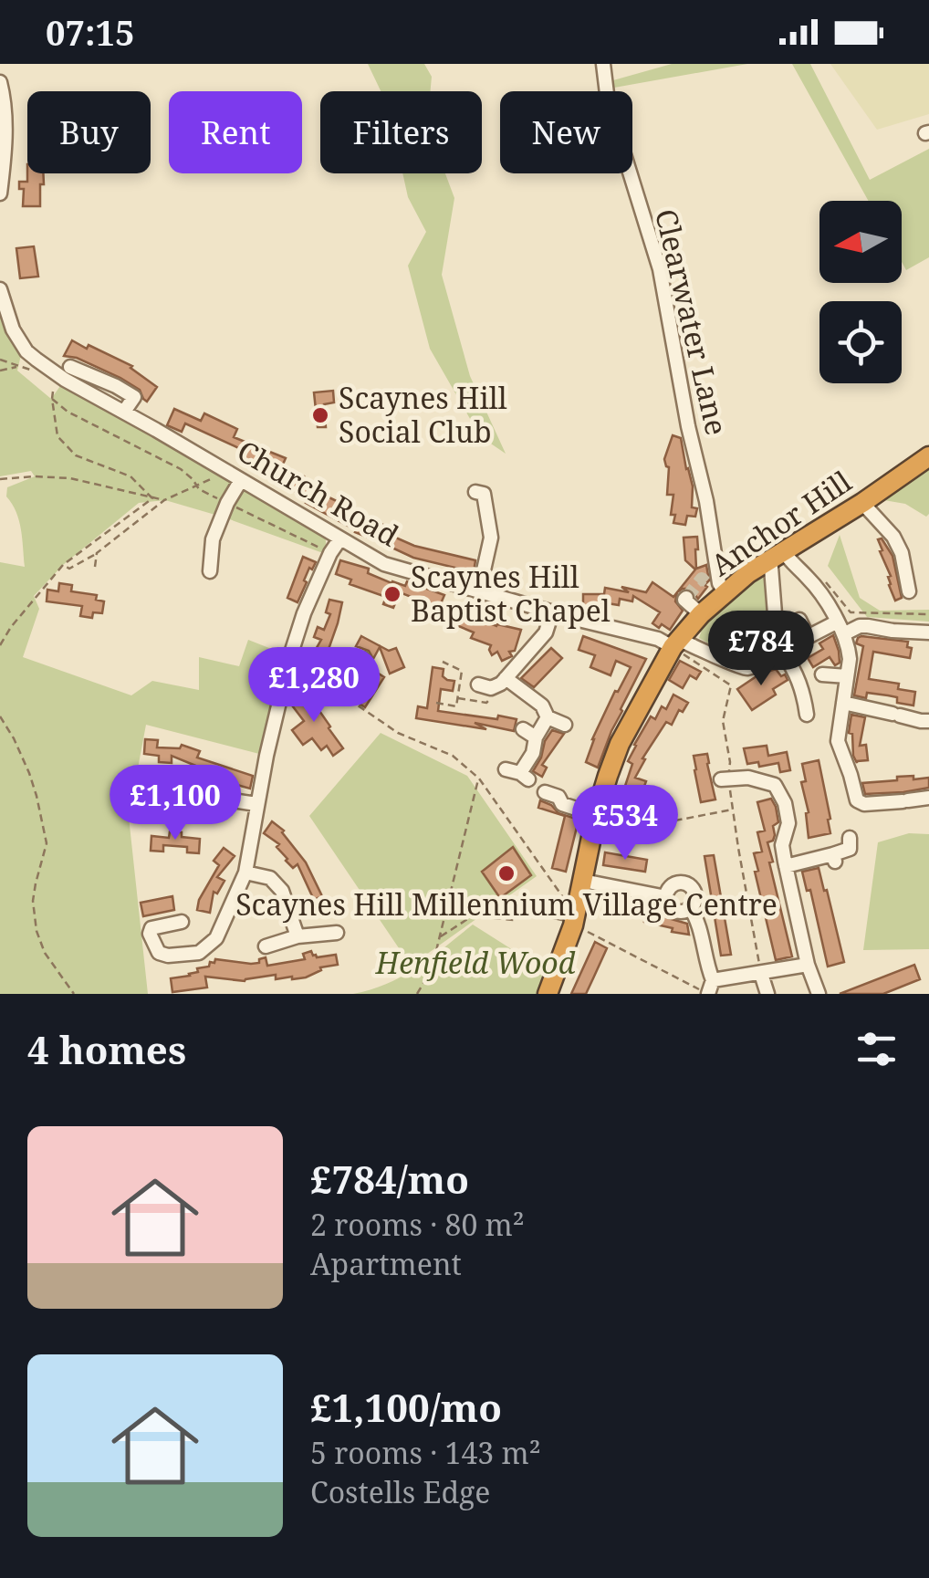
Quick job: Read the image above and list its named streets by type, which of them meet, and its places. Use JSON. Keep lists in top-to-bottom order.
{
  "streets": {
    "highway": ["Anchor Hill"],
    "street": ["Clearwater Lane", "Church Road"]
  },
  "crossings": [
    ["Clearwater Lane", "Anchor Hill"],
    ["Church Road", "Anchor Hill"]
  ],
  "parks": ["Henfield Wood"],
  "places": ["Scaynes Hill Social Club", "Scaynes Hill Baptist Chapel", "Scaynes Hill Millennium Village Centre"],
  "north": "left",
  "page": {
    "status": "07:15",
    "chip": [
      "Buy",
      "Rent",
      "Filters",
      "New"
    ],
    "price": [
      "£784",
      "£1,280",
      "£1,100",
      "£534"
    ],
    "heading": "4 homes",
    "list": [
      {
        "name": "£784/mo",
        "note": "2 rooms · 80 m² · Apartment"
      },
      {
        "name": "£1,100/mo",
        "note": "5 rooms · 143 m² · Costells Edge"
      }
    ]
  }
}
